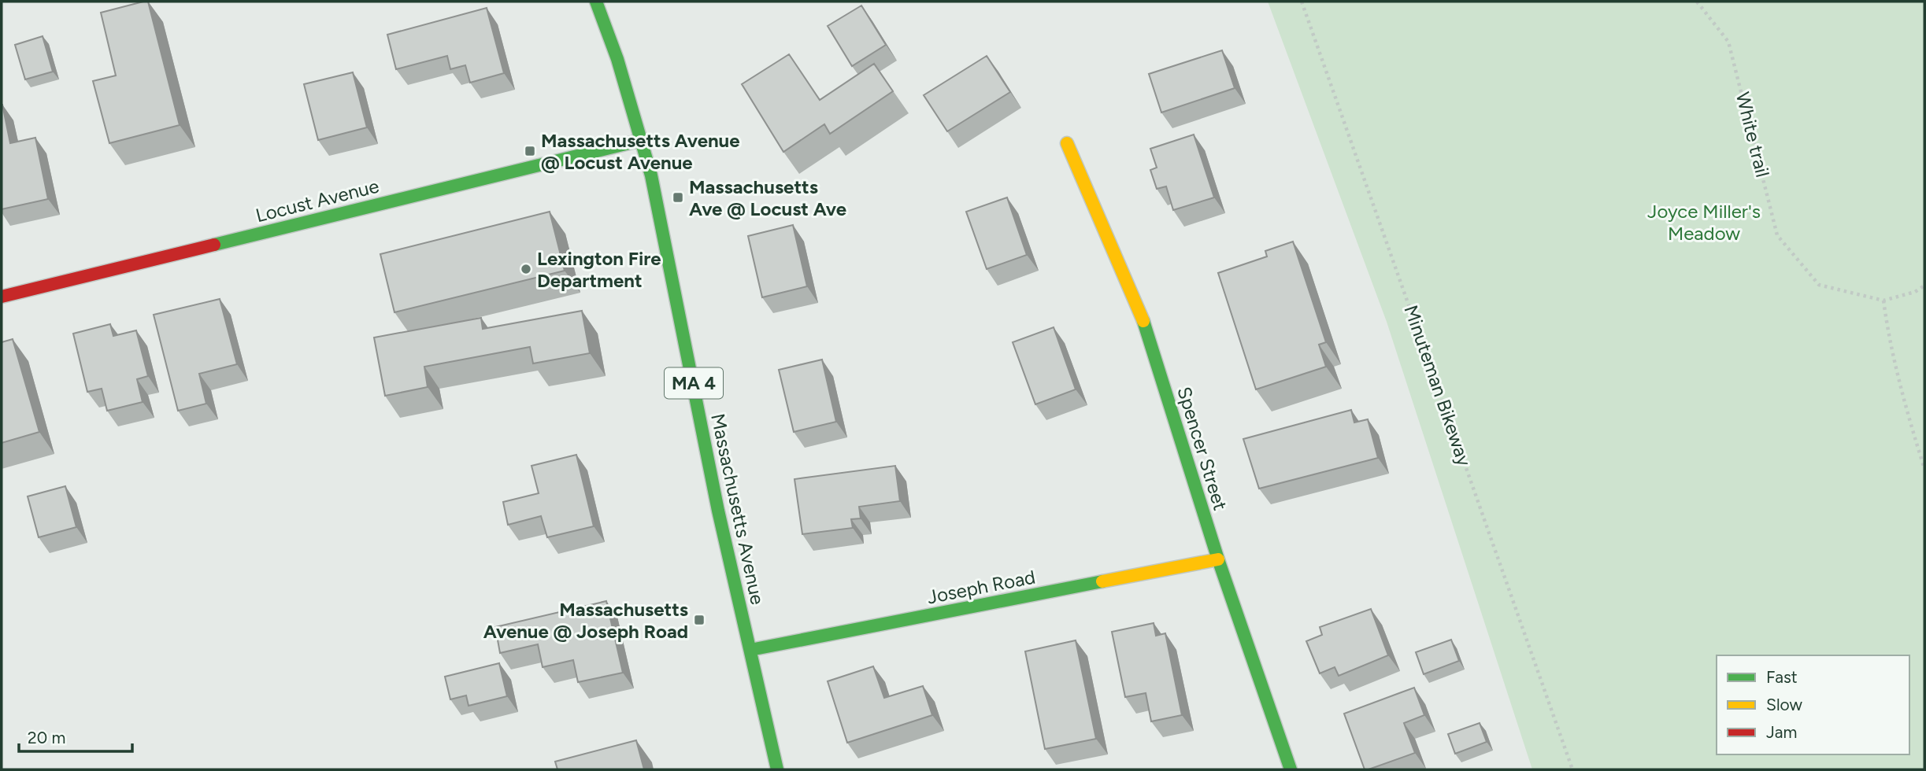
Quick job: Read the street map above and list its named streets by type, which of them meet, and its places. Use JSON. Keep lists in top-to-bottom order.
{
  "streets": {
    "street": [
      "Locust Avenue",
      "MA 4",
      "Spencer Street",
      "Massachusetts Avenue",
      "Joseph Road"
    ],
    "path": ["White trail", "Minuteman Bikeway"]
  },
  "crossings": [
    ["Locust Avenue", "Massachusetts Avenue"],
    ["Spencer Street", "Joseph Road"],
    ["Massachusetts Avenue", "Joseph Road"]
  ],
  "parks": ["Joyce Miller's Meadow"],
  "places": {
    "transit": ["Massachusetts Avenue @ Locust Avenue", "Massachusetts Ave @ Locust Ave", "Massachusetts Avenue @ Joseph Road"],
    "other": ["Lexington Fire Department"]
  },
  "legend": ["Fast", "Slow", "Jam"],
  "scale_bar": "20 m"
}
